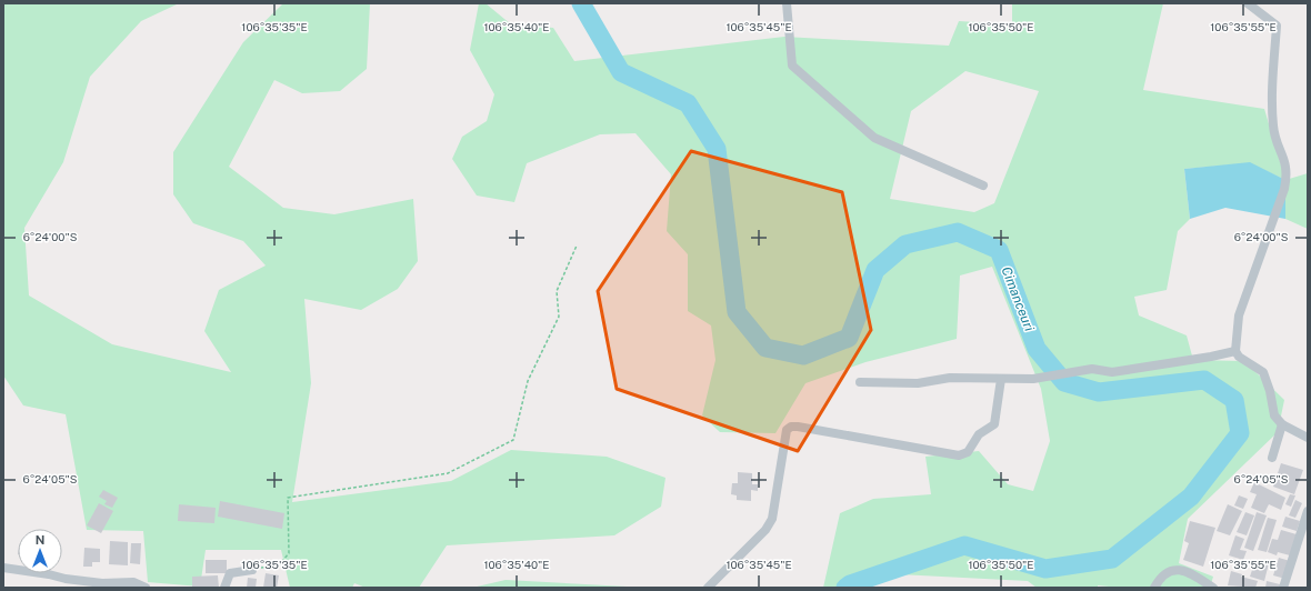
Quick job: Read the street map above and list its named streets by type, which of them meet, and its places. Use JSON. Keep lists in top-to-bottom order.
{
  "water": ["Cimanceuri"],
  "north": "top",
  "coordinates": [
    "106°35'35\"E",
    "106°35'40\"E",
    "106°35'45\"E",
    "106°35'50\"E",
    "106°35'55\"E",
    "6°24'00\"S",
    "6°24'05\"S"
  ]
}
